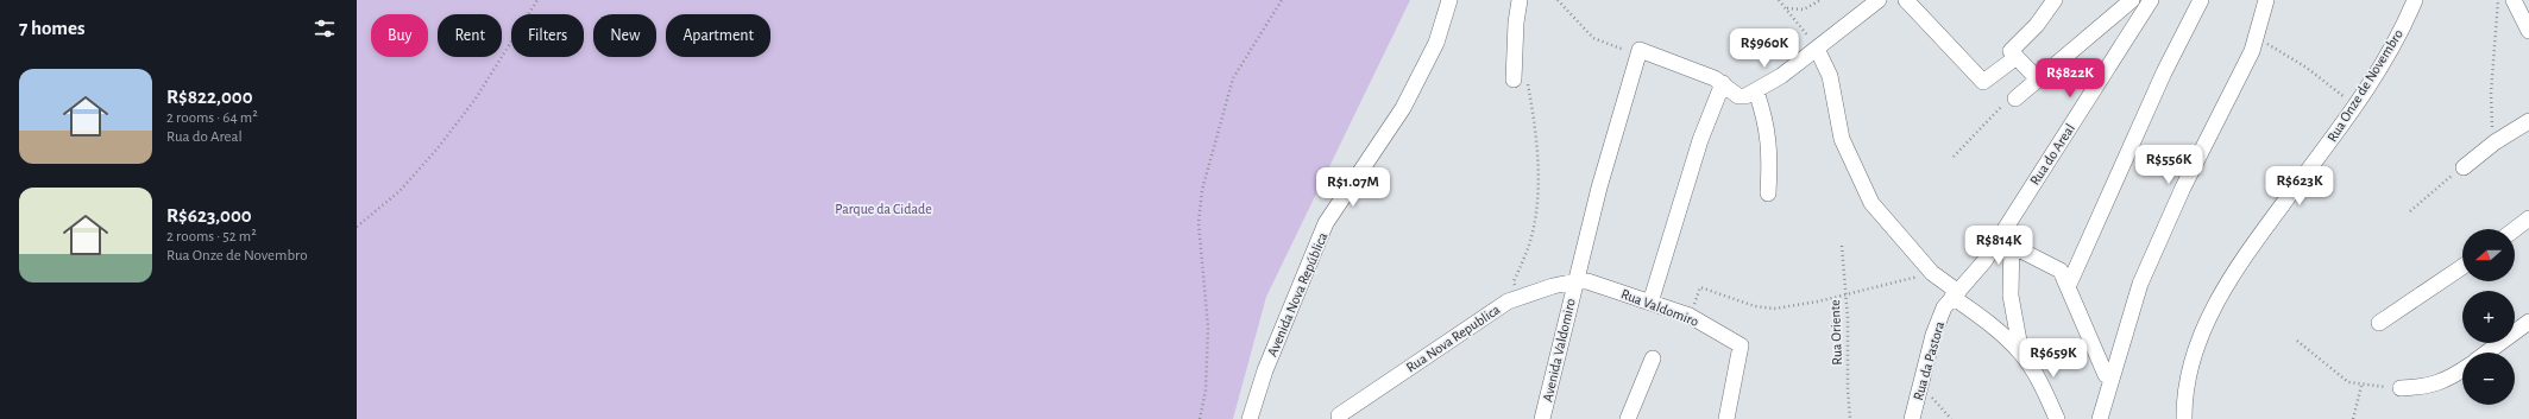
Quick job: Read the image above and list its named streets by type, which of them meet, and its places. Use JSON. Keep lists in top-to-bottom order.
{
  "streets": {
    "street": [
      "Rua Onze de Novembro",
      "Rua do Areal",
      "Avenida Nova República",
      "Rua Valdomiro",
      "Rua Nova Republica",
      "Avenida Valdomiro",
      "Rua da Pastora"
    ],
    "path": ["Rua Oriente"]
  },
  "crossings": [
    ["Rua do Areal", "Rua da Pastora"],
    ["Rua Valdomiro", "Rua Nova Republica"],
    ["Rua Valdomiro", "Avenida Valdomiro"],
    ["Rua Nova Republica", "Avenida Valdomiro"]
  ],
  "parks": ["Parque da Cidade"],
  "north": "left",
  "page": {
    "heading": "7 homes",
    "chip": [
      "Buy",
      "Rent",
      "Filters",
      "New",
      "Apartment"
    ],
    "price": [
      "R$960K",
      "R$822K",
      "R$556K",
      "R$623K",
      "R$1.07M",
      "R$814K",
      "R$659K"
    ],
    "list": [
      {
        "name": "R$822,000",
        "note": "2 rooms · 64 m² · Rua do Areal"
      },
      {
        "name": "R$623,000",
        "note": "2 rooms · 52 m² · Rua Onze de Novembro"
      }
    ],
    "map_buttons": ["+", "−"]
  }
}
